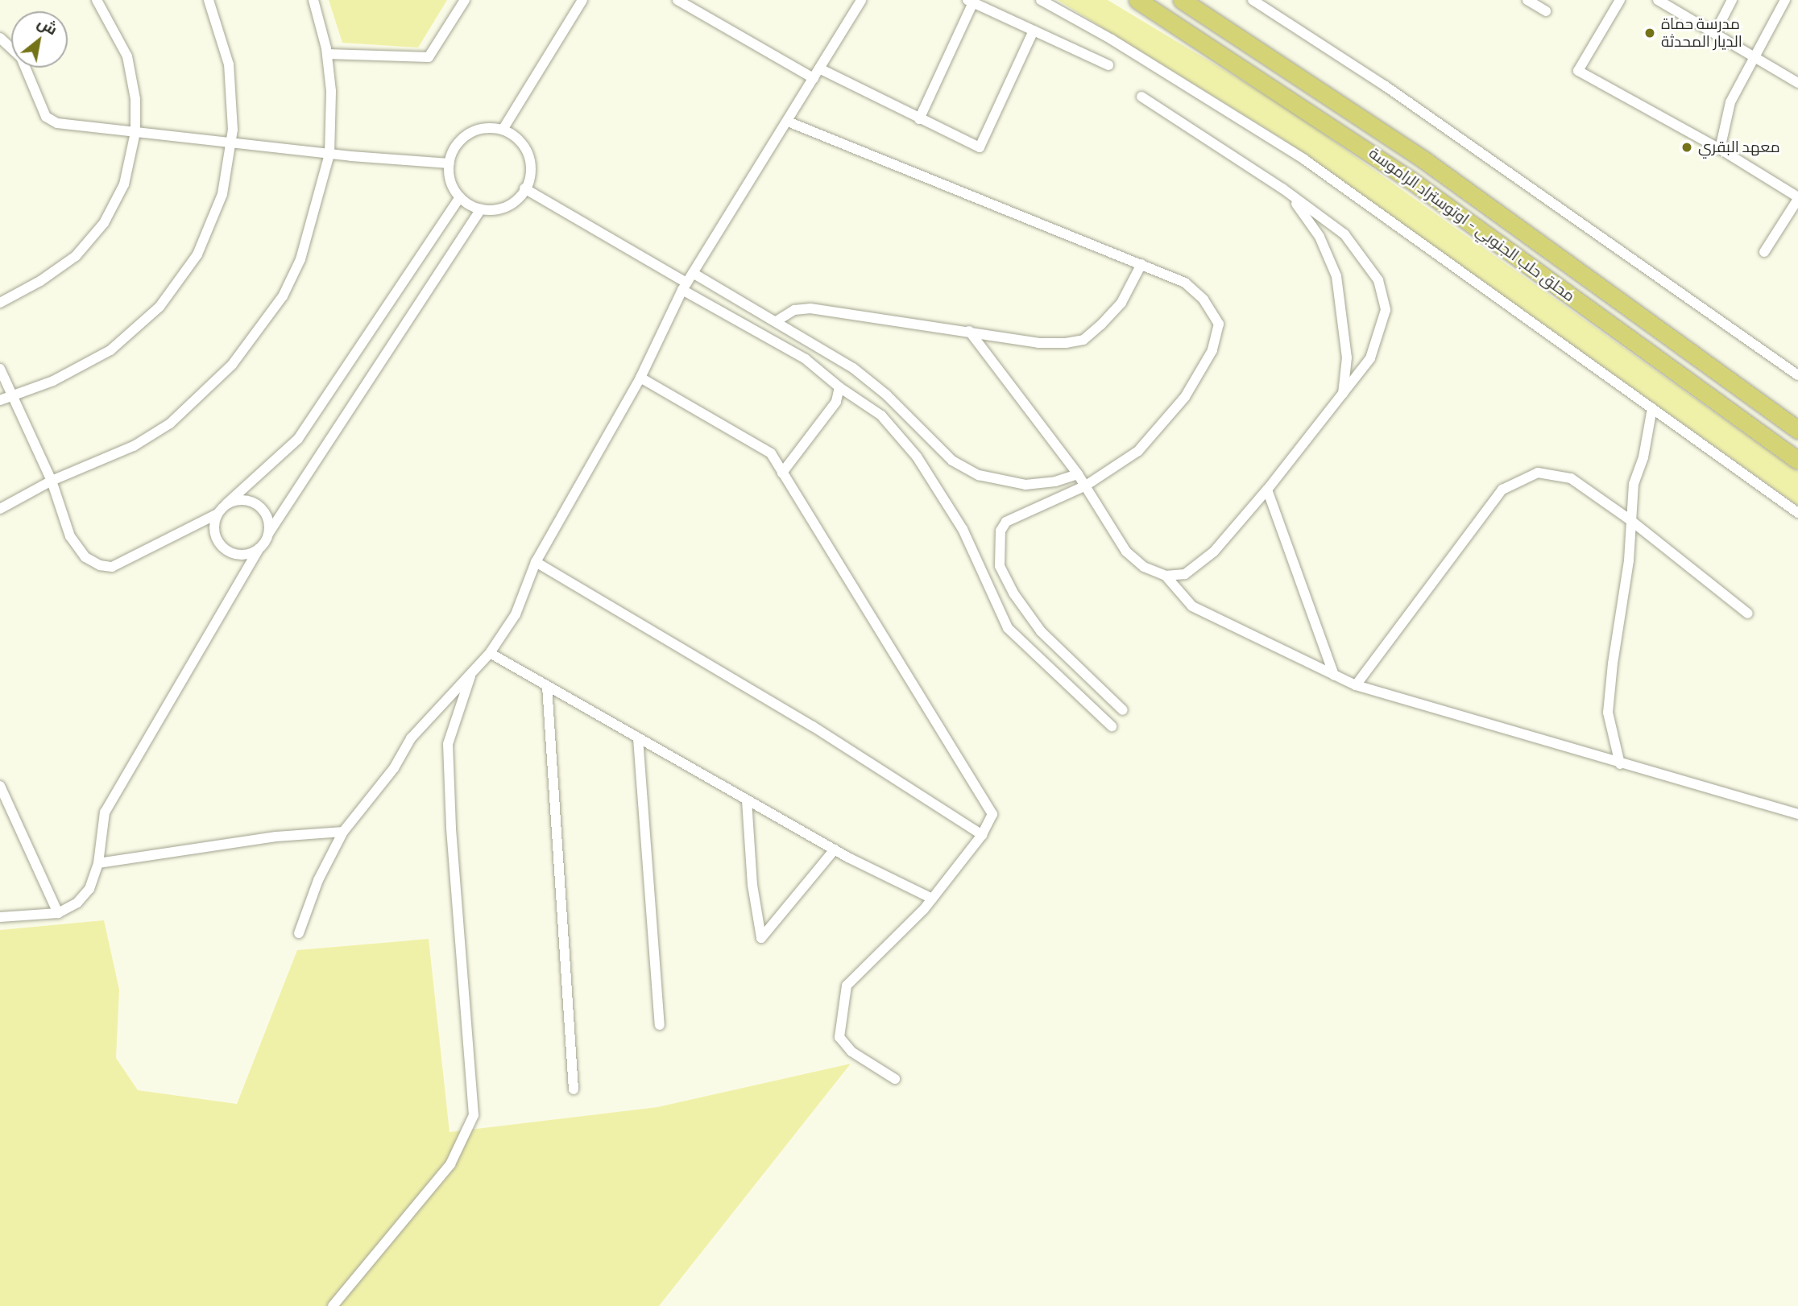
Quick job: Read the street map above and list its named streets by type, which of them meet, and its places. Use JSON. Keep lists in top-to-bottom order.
{
  "streets": {
    "highway": ["محلق حلب الجنوبي - اوتوستراد الراموسة"]
  },
  "places": ["مدرسة حماة الديار المحدثة", "معهد البقري"],
  "north": "top right"
}
